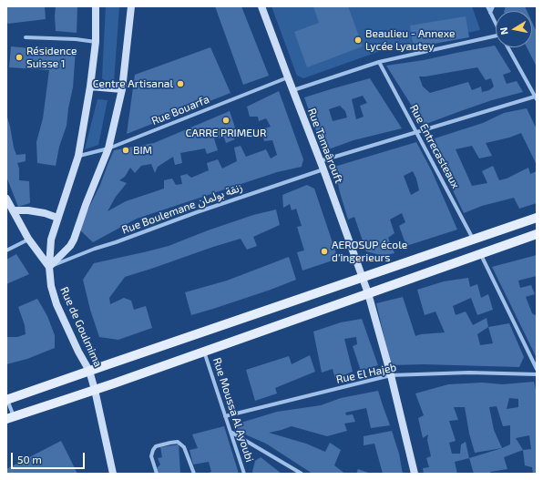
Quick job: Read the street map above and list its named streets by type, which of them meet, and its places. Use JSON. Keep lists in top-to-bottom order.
{
  "streets": {
    "main road": ["Rue Tamaârouft", "Rue de Goulmima"],
    "street": [
      "Rue Bouarfa",
      "Rue Entrecasteaux",
      "Rue Boulemane زنقة بولمان",
      "Rue El Hajeb",
      "Rue Moussa Al Ayoubi"
    ]
  },
  "crossings": [
    ["Rue Bouarfa", "Rue Tamaârouft"],
    ["Rue Bouarfa", "Rue de Goulmima"],
    ["Rue Tamaârouft", "Rue Boulemane زنقة بولمان"],
    ["Rue Tamaârouft", "Rue El Hajeb"],
    ["Rue Boulemane زنقة بولمان", "Rue de Goulmima"],
    ["Rue El Hajeb", "Rue Moussa Al Ayoubi"]
  ],
  "places": [
    "Beaulieu - Annexe Lycée Lyautey",
    "Résidence Suisse 1",
    "Centre Artisanal",
    "CARRE PRIMEUR",
    "BIM",
    "AEROSUP école d'ingerieurs"
  ],
  "scale_bar": "50 m",
  "north": "left"
}
